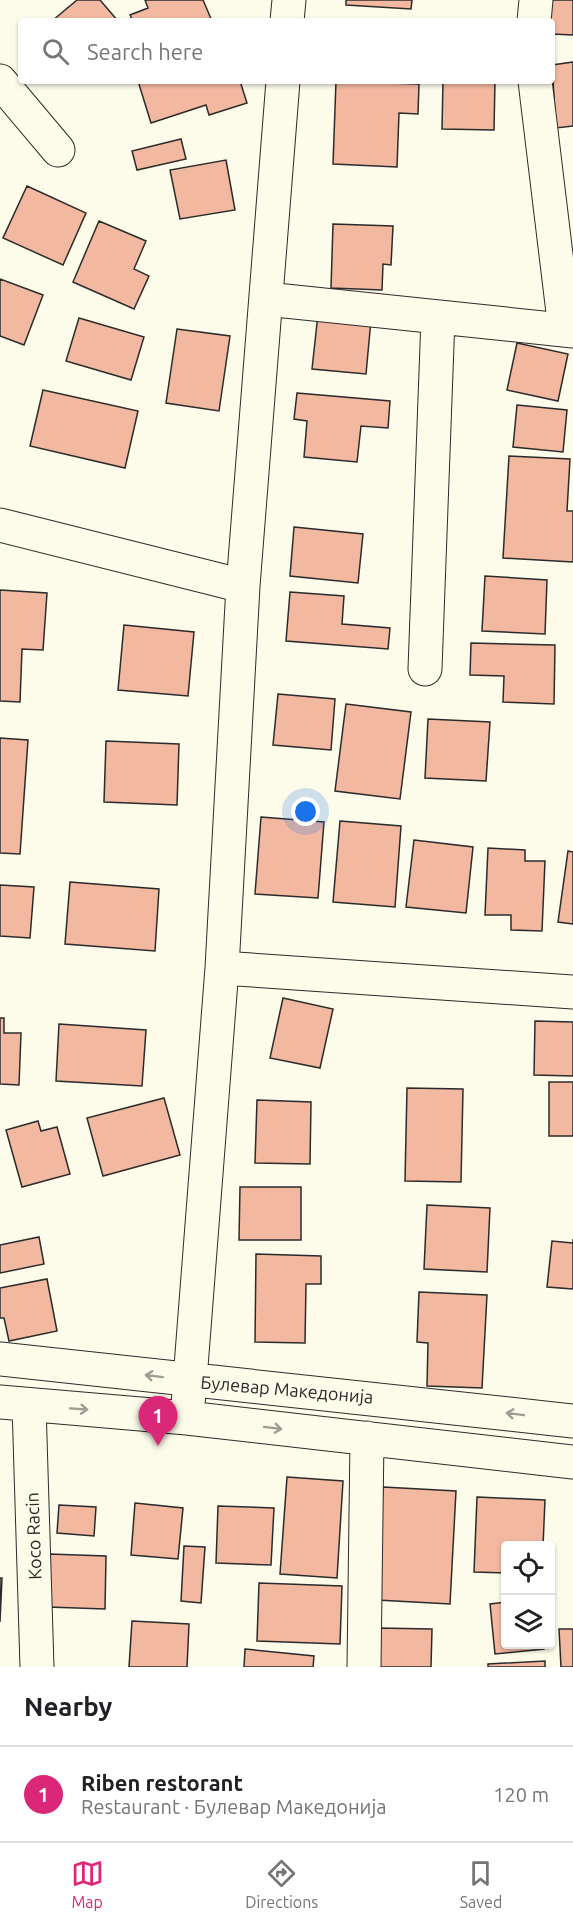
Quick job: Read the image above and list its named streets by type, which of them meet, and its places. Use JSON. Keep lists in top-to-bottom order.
{
  "streets": {
    "street": ["Булевар Македонија", "Koco Racin"]
  },
  "crossings": [
    ["Булевар Македонија", "Koco Racin"]
  ],
  "page": {
    "search": "Search here",
    "pins": "1",
    "heading": "Nearby",
    "list": [
      {
        "mark": "1",
        "name": "Riben restorant",
        "note": "Restaurant · Булевар Македонија",
        "value": "120 m"
      }
    ],
    "nav": ["Map", "Directions", "Saved"]
  }
}
